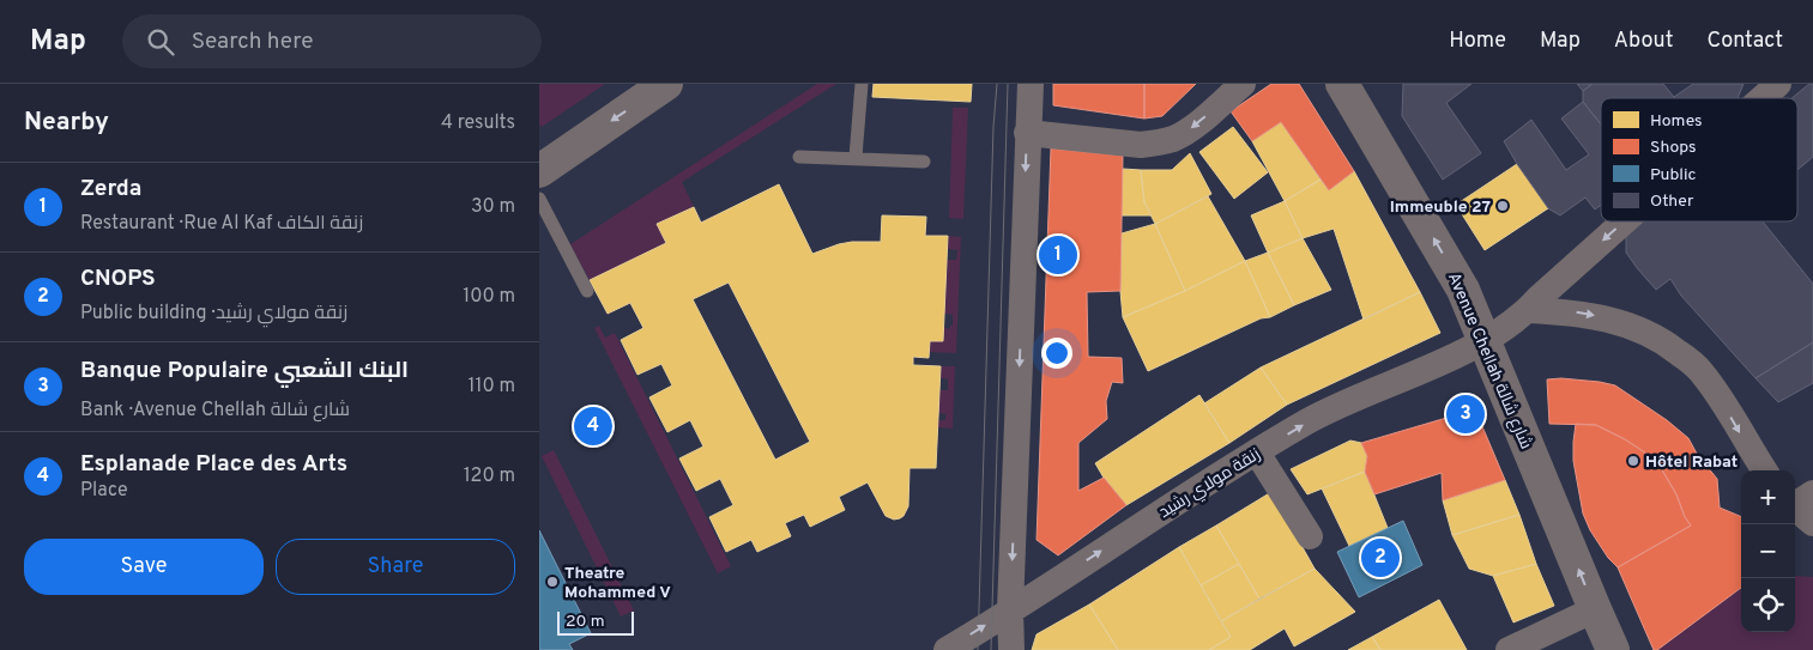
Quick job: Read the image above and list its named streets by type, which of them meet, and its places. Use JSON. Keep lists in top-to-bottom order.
{
  "streets": {
    "street": ["Avenue Chellah شارع شالة", "زنقة مولاي رشيد"]
  },
  "crossings": [
    ["Avenue Chellah شارع شالة", "زنقة مولاي رشيد"]
  ],
  "one_way": ["Avenue Chellah شارع شالة"],
  "places": ["Immeuble 27", "Hôtel Rabat", "Theatre Mohammed V"],
  "legend": [
    "Homes",
    "Shops",
    "Public",
    "Other"
  ],
  "scale_bar": "20 m",
  "page": {
    "header": "Map",
    "search": "Search here",
    "nav": [
      "Home",
      "Map",
      "About",
      "Contact"
    ],
    "heading": ["Nearby", "4 results"],
    "list": [
      {
        "mark": "1",
        "name": "Zerda",
        "note": "Restaurant · Rue Al Kaf زنقة الكاف",
        "value": "30 m"
      },
      {
        "mark": "2",
        "name": "CNOPS",
        "note": "Public building · زنقة مولاي رشيد",
        "value": "100 m"
      },
      {
        "mark": "3",
        "name": "Banque Populaire البنك الشعبي",
        "note": "Bank · Avenue Chellah شارع شالة",
        "value": "110 m"
      },
      {
        "mark": "4",
        "name": "Esplanade Place des Arts",
        "note": "Place",
        "value": "120 m"
      }
    ],
    "pins": [
      "1",
      "3",
      "4",
      "2"
    ],
    "map_buttons": ["+", "−"],
    "buttons": ["Save", "Share"],
    "scale": "20 m"
  }
}
